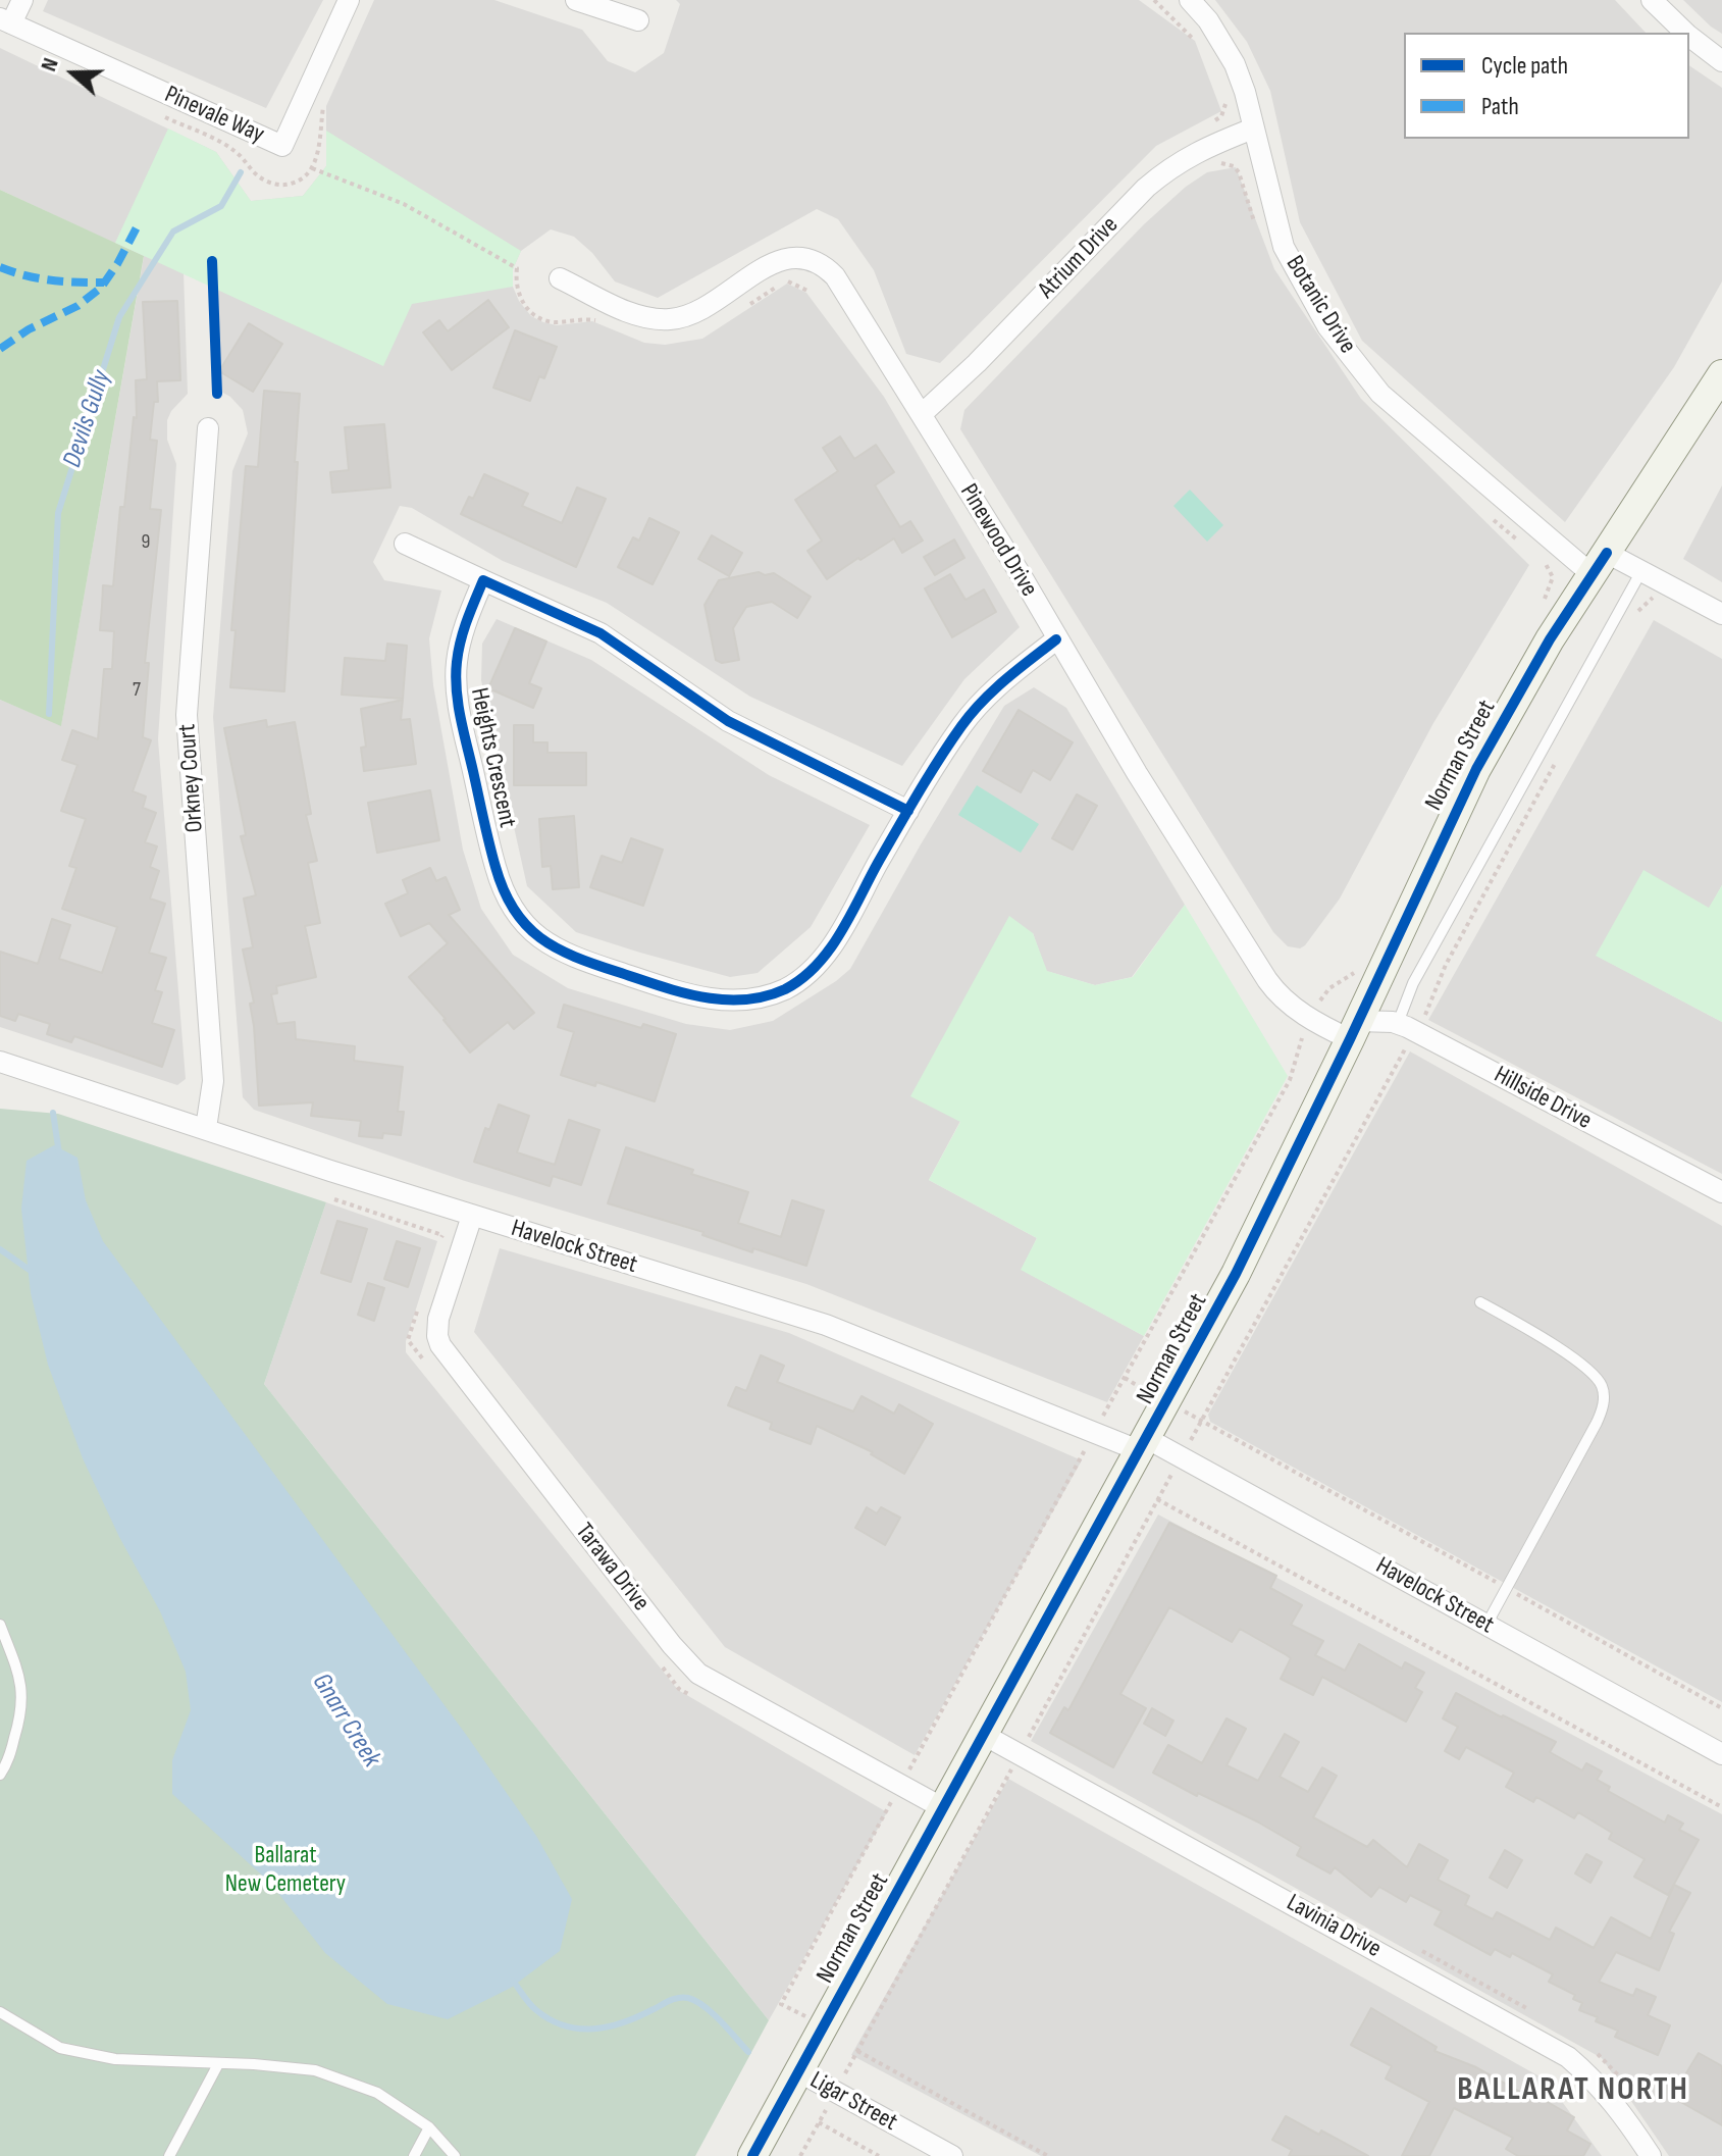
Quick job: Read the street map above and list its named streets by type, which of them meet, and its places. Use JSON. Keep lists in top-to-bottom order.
{
  "streets": {
    "street": [
      "Pinevale Way",
      "Atrium Drive",
      "Botanic Drive",
      "Pinewood Drive",
      "Norman Street",
      "Heights Crescent",
      "Orkney Court",
      "Hillside Drive",
      "Havelock Street",
      "Tarawa Drive",
      "Lavinia Drive",
      "Ligar Street"
    ]
  },
  "crossings": [
    ["Atrium Drive", "Botanic Drive"],
    ["Atrium Drive", "Pinewood Drive"],
    ["Botanic Drive", "Norman Street"],
    ["Pinewood Drive", "Norman Street"],
    ["Pinewood Drive", "Heights Crescent"],
    ["Pinewood Drive", "Hillside Drive"],
    ["Norman Street", "Hillside Drive"],
    ["Norman Street", "Havelock Street"],
    ["Norman Street", "Tarawa Drive"],
    ["Norman Street", "Lavinia Drive"],
    ["Norman Street", "Ligar Street"],
    ["Orkney Court", "Havelock Street"],
    ["Havelock Street", "Tarawa Drive"]
  ],
  "districts": ["BALLARAT NORTH"],
  "water": ["Devils Gully", "Gnarr Creek"],
  "parks": ["Ballarat New Cemetery"],
  "house_numbers": ["9", "7"],
  "legend": ["Cycle path", "Path"],
  "north": "left"
}
